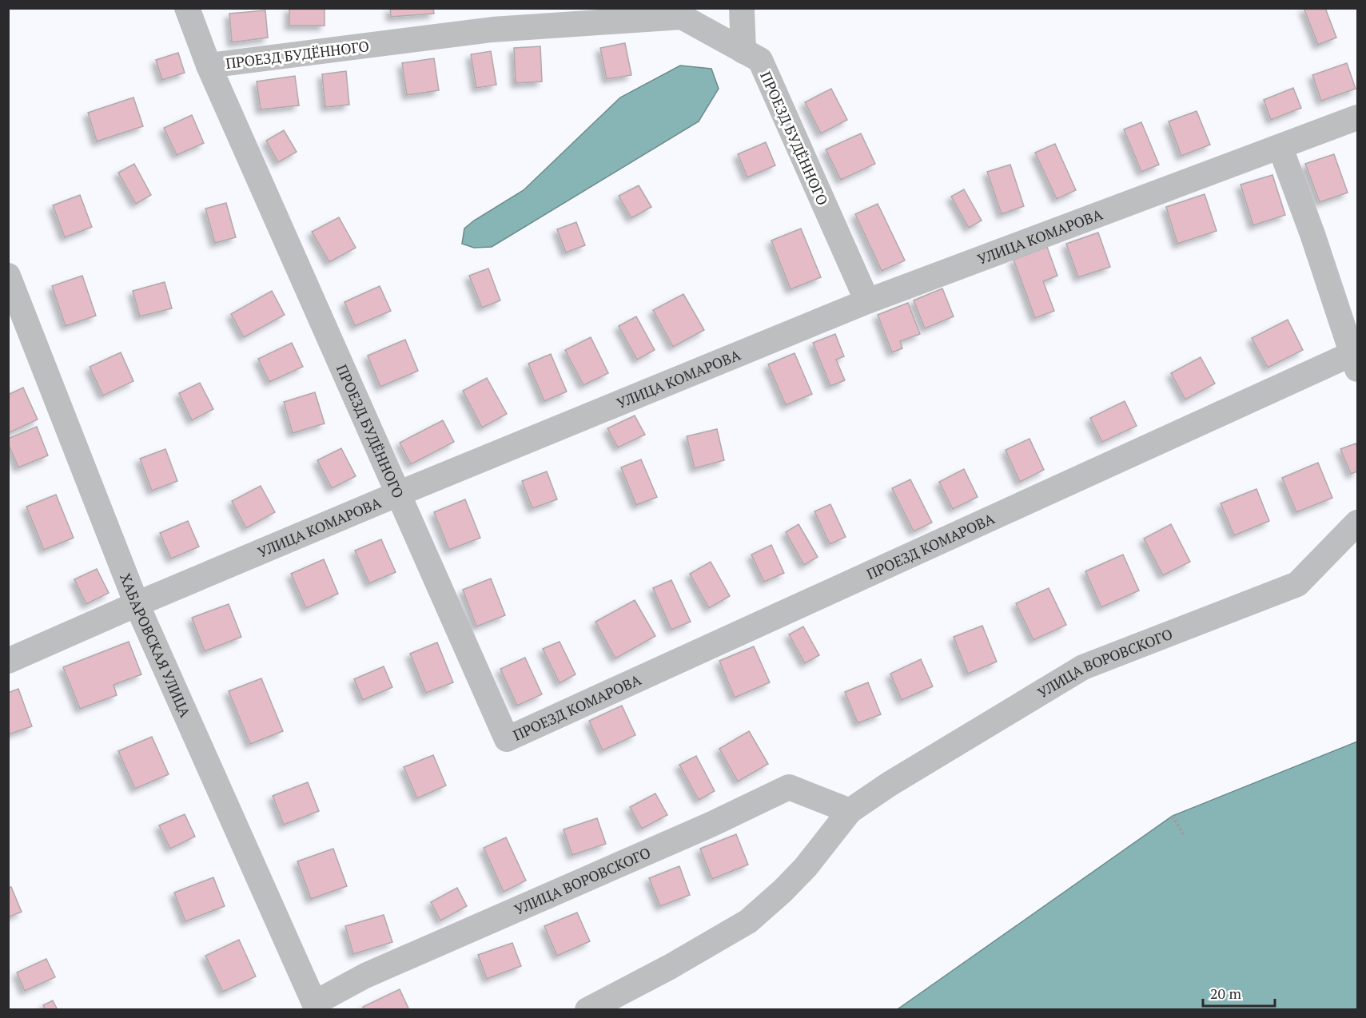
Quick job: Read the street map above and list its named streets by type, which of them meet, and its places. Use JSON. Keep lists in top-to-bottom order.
{
  "streets": {
    "street": [
      "ПРОЕЗД БУДЁННОГО",
      "УЛИЦА КОМАРОВА",
      "ПРОЕЗД КОМАРОВА",
      "ХАБАРОВСКАЯ УЛИЦА",
      "УЛИЦА ВОРОВСКОГО"
    ]
  },
  "crossings": [
    ["ПРОЕЗД БУДЁННОГО", "УЛИЦА КОМАРОВА"],
    ["ПРОЕЗД БУДЁННОГО", "ПРОЕЗД КОМАРОВА"],
    ["УЛИЦА КОМАРОВА", "ХАБАРОВСКАЯ УЛИЦА"],
    ["ХАБАРОВСКАЯ УЛИЦА", "УЛИЦА ВОРОВСКОГО"]
  ],
  "scale_bar": "20 m"
}
